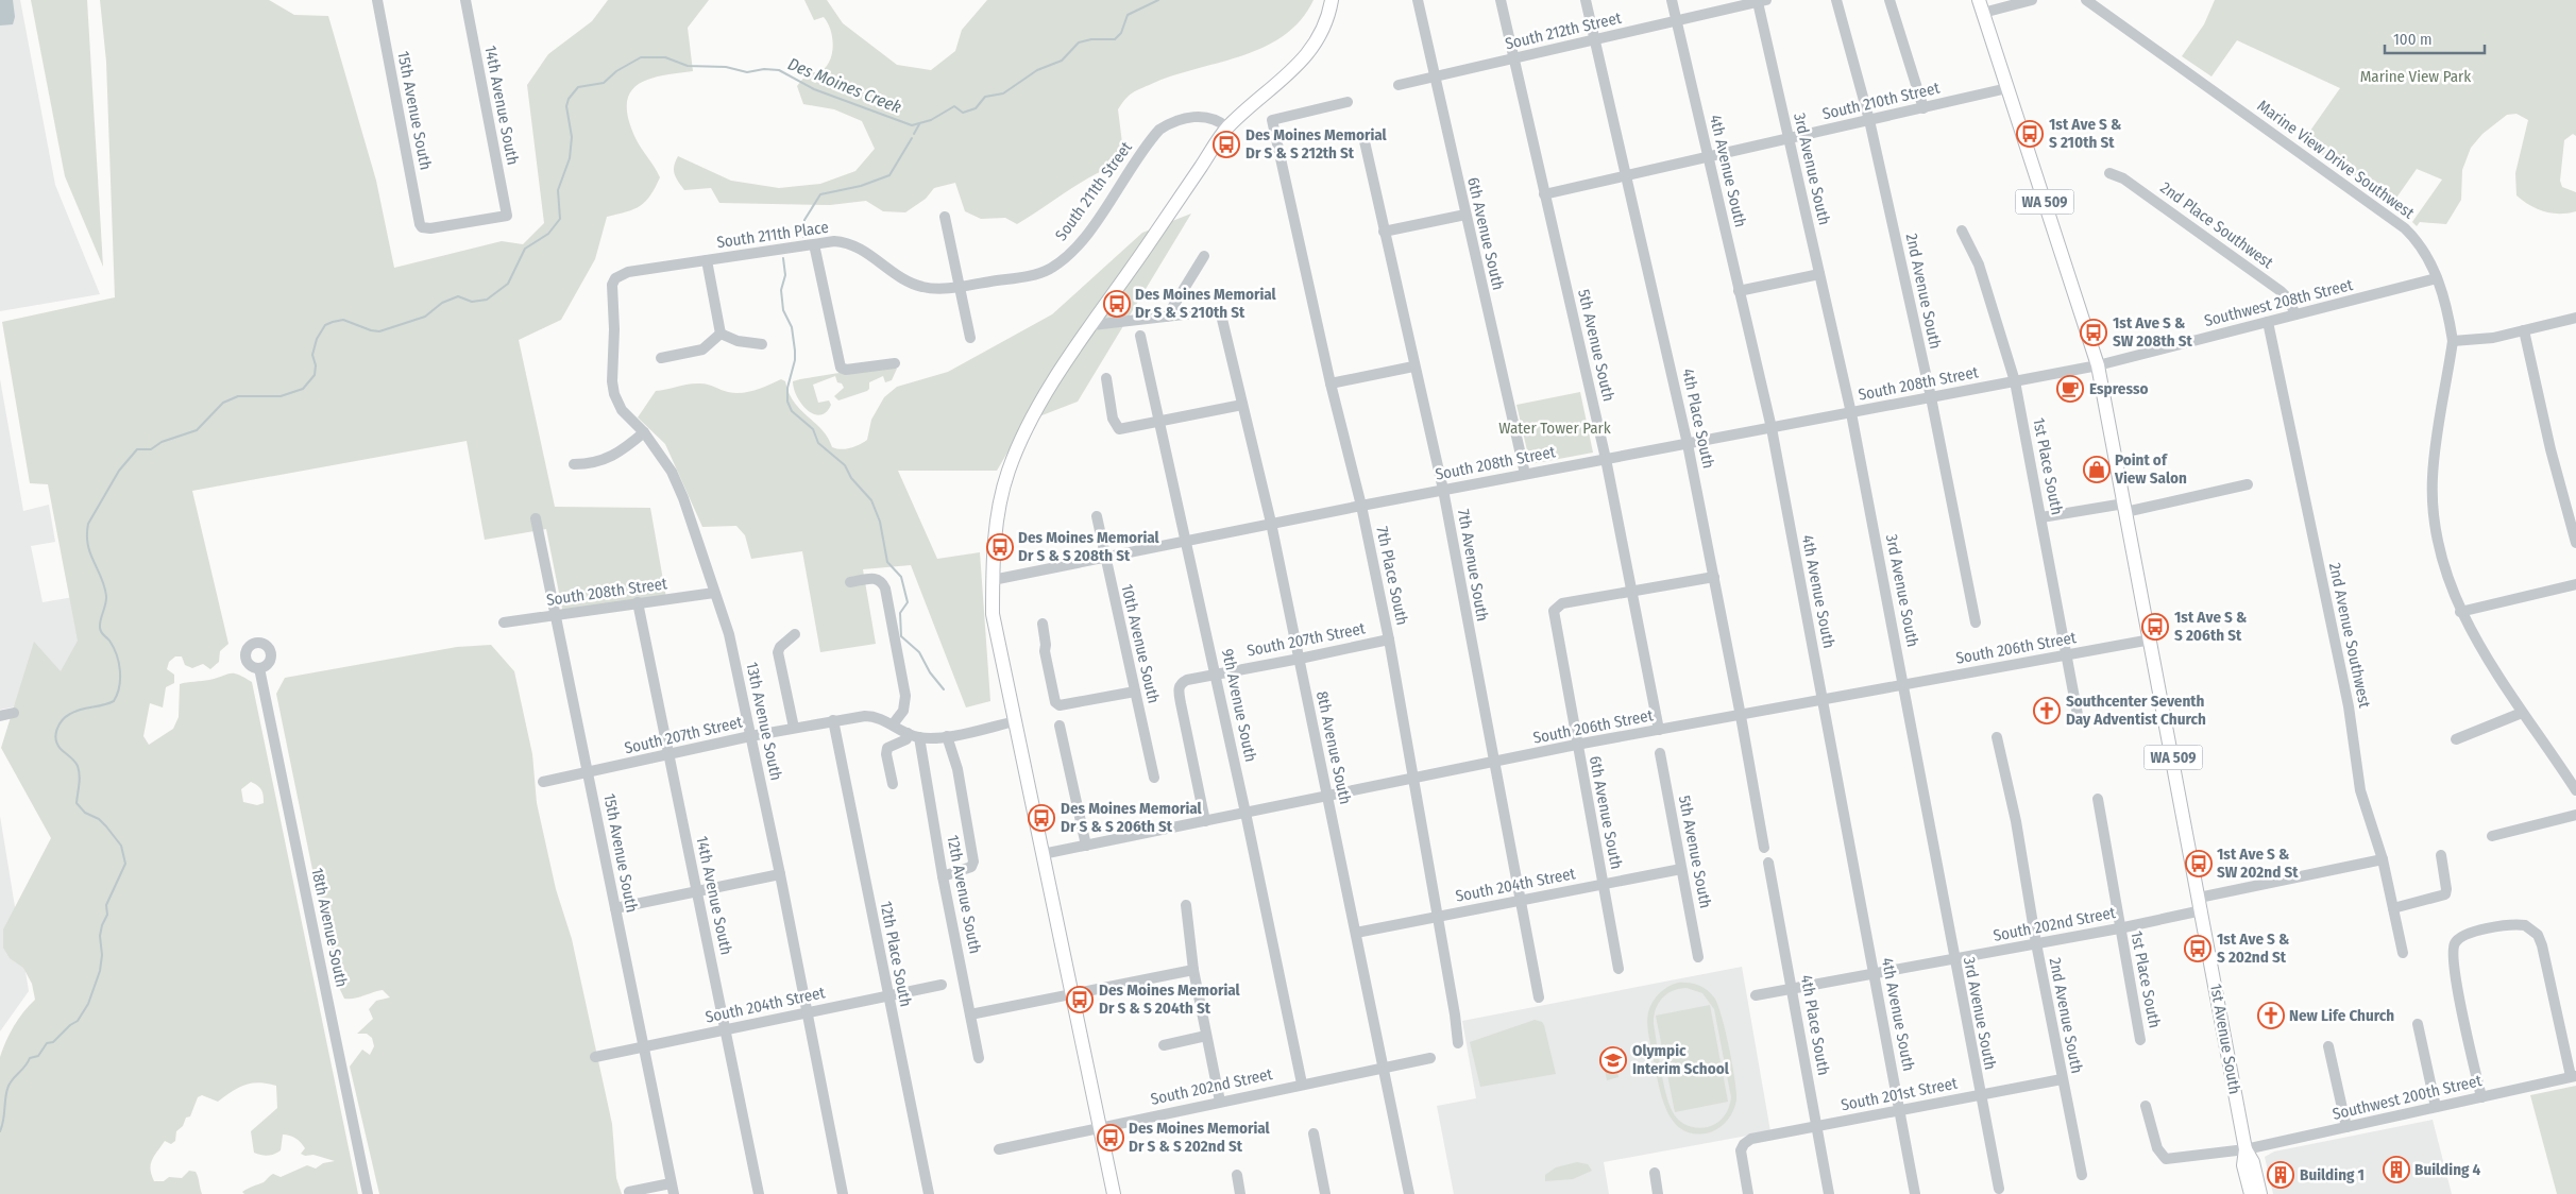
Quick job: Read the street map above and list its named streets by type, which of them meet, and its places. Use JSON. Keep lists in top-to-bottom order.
{
  "streets": {
    "main road": ["WA 509", "1st Avenue South"],
    "street": [
      "South 212th Street",
      "South 210th Street",
      "14th Avenue South",
      "15th Avenue South",
      "Marine View Drive Southwest",
      "3rd Avenue South",
      "4th Avenue South",
      "South 211th Street",
      "2nd Place Southwest",
      "6th Avenue South",
      "South 211th Place",
      "2nd Avenue South",
      "Southwest 208th Street",
      "5th Avenue South",
      "South 208th Street",
      "4th Place South",
      "1st Place South",
      "7th Avenue South",
      "7th Place South",
      "2nd Avenue Southwest",
      "South 207th Street",
      "10th Avenue South",
      "South 206th Street",
      "9th Avenue South",
      "13th Avenue South",
      "8th Avenue South",
      "South 204th Street",
      "12th Avenue South",
      "South 202nd Street",
      "18th Avenue South",
      "12th Place South",
      "South 201st Street",
      "Southwest 200th Street"
    ]
  },
  "crossings": [
    ["South 212th Street", "3rd Avenue South"],
    ["South 212th Street", "4th Avenue South"],
    ["South 212th Street", "6th Avenue South"],
    ["South 212th Street", "5th Avenue South"],
    ["South 212th Street", "4th Place South"],
    ["South 210th Street", "3rd Avenue South"],
    ["South 210th Street", "4th Avenue South"],
    ["South 210th Street", "2nd Avenue South"],
    ["South 210th Street", "5th Avenue South"],
    ["South 210th Street", "4th Place South"],
    ["South 210th Street", "1st Avenue South"],
    ["14th Avenue South", "15th Avenue South"],
    ["14th Avenue South", "South 208th Street"],
    ["14th Avenue South", "South 207th Street"],
    ["14th Avenue South", "South 204th Street"],
    ["15th Avenue South", "South 208th Street"],
    ["15th Avenue South", "South 207th Street"],
    ["15th Avenue South", "South 204th Street"],
    ["Marine View Drive Southwest", "Southwest 208th Street"],
    ["3rd Avenue South", "South 208th Street"],
    ["3rd Avenue South", "South 206th Street"],
    ["3rd Avenue South", "South 202nd Street"],
    ["3rd Avenue South", "South 201st Street"],
    ["4th Avenue South", "South 208th Street"],
    ["4th Avenue South", "South 206th Street"],
    ["4th Avenue South", "South 202nd Street"],
    ["4th Avenue South", "South 201st Street"],
    ["South 211th Street", "South 211th Place"],
    ["2nd Place Southwest", "Southwest 208th Street"],
    ["6th Avenue South", "5th Avenue South"],
    ["6th Avenue South", "South 208th Street"],
    ["6th Avenue South", "South 206th Street"],
    ["6th Avenue South", "South 204th Street"],
    ["South 211th Place", "13th Avenue South"],
    ["2nd Avenue South", "South 208th Street"],
    ["2nd Avenue South", "South 202nd Street"],
    ["2nd Avenue South", "South 201st Street"],
    ["Southwest 208th Street", "South 208th Street"],
    ["Southwest 208th Street", "2nd Avenue Southwest"],
    ["Southwest 208th Street", "1st Avenue South"],
    ["5th Avenue South", "South 208th Street"],
    ["5th Avenue South", "South 206th Street"],
    ["5th Avenue South", "South 204th Street"],
    ["South 208th Street", "4th Place South"],
    ["South 208th Street", "1st Place South"],
    ["South 208th Street", "7th Avenue South"],
    ["South 208th Street", "7th Place South"],
    ["South 208th Street", "10th Avenue South"],
    ["South 208th Street", "9th Avenue South"],
    ["South 208th Street", "13th Avenue South"],
    ["South 208th Street", "8th Avenue South"],
    ["South 208th Street", "1st Avenue South"],
    ["4th Place South", "South 206th Street"],
    ["4th Place South", "South 202nd Street"],
    ["4th Place South", "South 201st Street"],
    ["1st Place South", "South 206th Street"],
    ["1st Place South", "South 202nd Street"],
    ["7th Avenue South", "South 206th Street"],
    ["7th Avenue South", "South 204th Street"],
    ["7th Place South", "South 207th Street"],
    ["7th Place South", "South 206th Street"],
    ["7th Place South", "South 204th Street"],
    ["2nd Avenue Southwest", "South 202nd Street"],
    ["South 207th Street", "South 206th Street"],
    ["South 207th Street", "9th Avenue South"],
    ["South 207th Street", "13th Avenue South"],
    ["South 207th Street", "8th Avenue South"],
    ["South 207th Street", "12th Avenue South"],
    ["South 207th Street", "12th Place South"],
    ["South 206th Street", "9th Avenue South"],
    ["South 206th Street", "8th Avenue South"],
    ["South 206th Street", "1st Avenue South"],
    ["9th Avenue South", "South 202nd Street"],
    ["13th Avenue South", "South 204th Street"],
    ["8th Avenue South", "South 204th Street"],
    ["8th Avenue South", "South 202nd Street"],
    ["South 204th Street", "12th Place South"],
    ["South 202nd Street", "1st Avenue South"],
    ["1st Avenue South", "Southwest 200th Street"]
  ],
  "water": ["Des Moines Creek"],
  "parks": ["Marine View Park", "Water Tower Park"],
  "places": {
    "bus stop": [
      "1st Ave S & S 210th St",
      "Des Moines Memorial Dr S & S 212th St",
      "Des Moines Memorial Dr S & S 210th St",
      "1st Ave S & SW 208th St",
      "Des Moines Memorial Dr S & S 208th St",
      "1st Ave S & S 206th St",
      "Des Moines Memorial Dr S & S 206th St",
      "1st Ave S & SW 202nd St",
      "1st Ave S & S 202nd St",
      "Des Moines Memorial Dr S & S 204th St",
      "Des Moines Memorial Dr S & S 202nd St"
    ],
    "cafe": ["Espresso"],
    "shop": ["Point of View Salon"],
    "church": ["Southcenter Seventh Day Adventist Church", "New Life Church"],
    "school or university": ["Olympic Interim School"],
    "building": ["Building 4", "Building 1"]
  },
  "scale_bar": "100 m"
}
